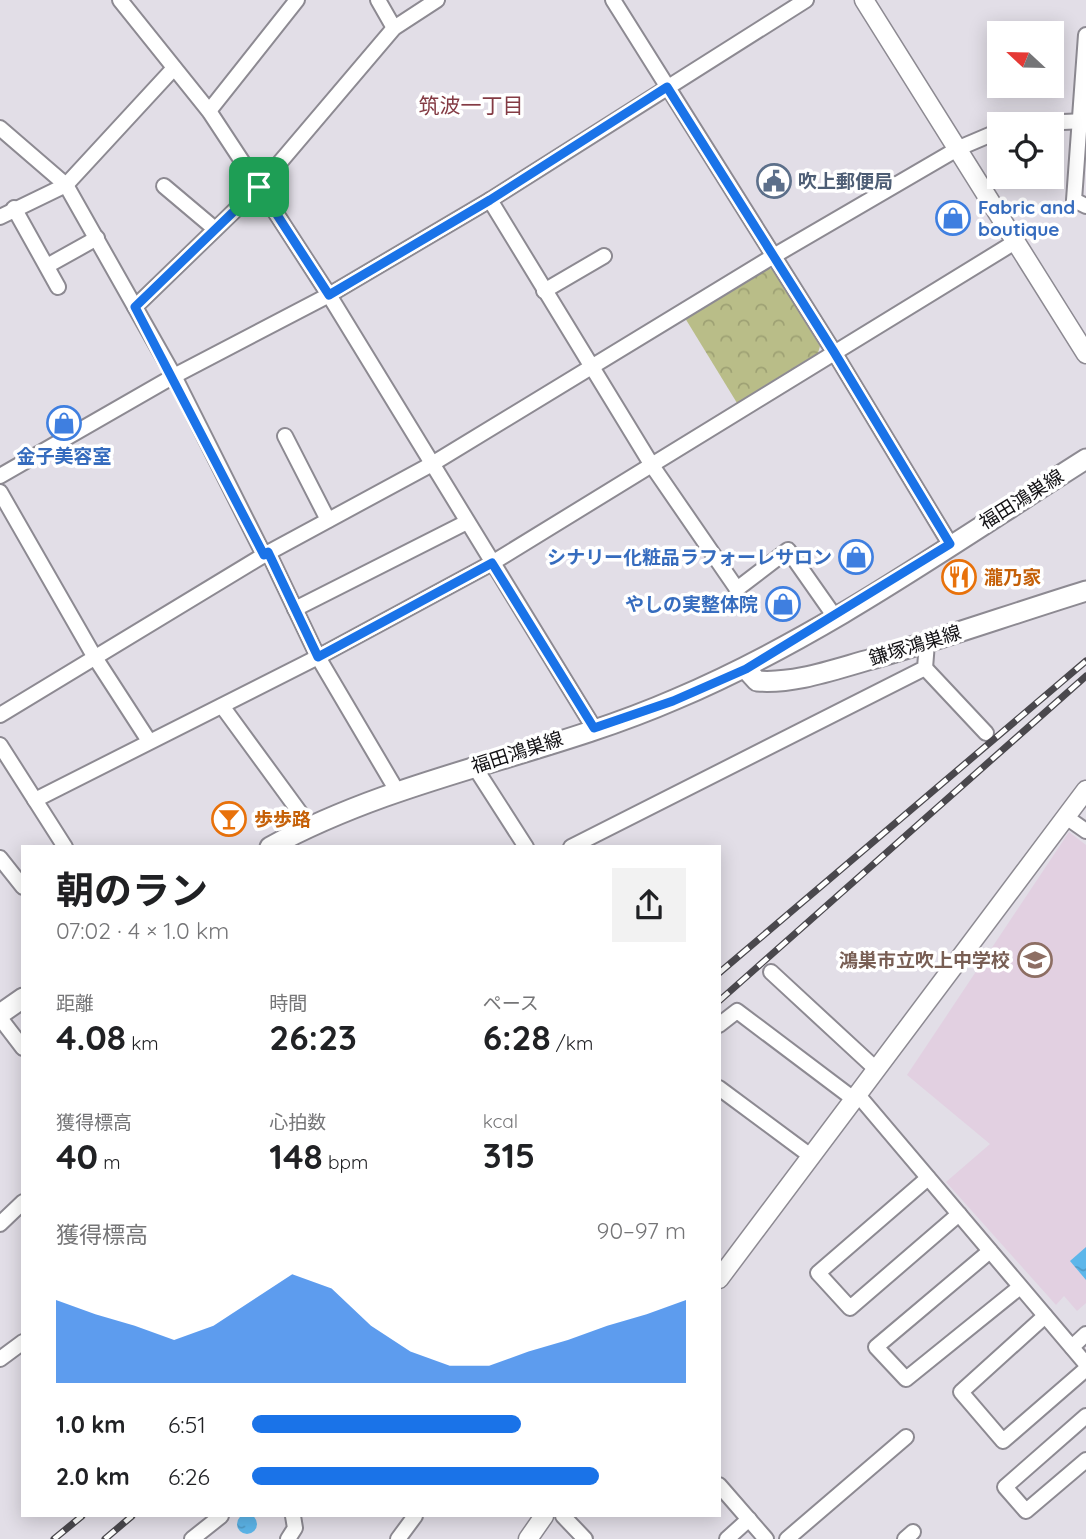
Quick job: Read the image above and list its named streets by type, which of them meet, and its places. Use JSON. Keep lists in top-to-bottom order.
{
  "streets": {
    "main road": ["福田鴻巣線", "鎌塚鴻巣線"]
  },
  "crossings": [
    ["福田鴻巣線", "鎌塚鴻巣線"]
  ],
  "districts": ["筑波一丁目"],
  "places": {
    "public building": ["吹上郵便局"],
    "shop": [
      "Fabric and boutique",
      "金子美容室",
      "シナリー化粧品ラフォーレサロン",
      "やしの実整体院"
    ],
    "restaurant": ["瀧乃家"],
    "bar": ["歩歩路"],
    "school or university": ["鴻巣市立吹上中学校"]
  },
  "north": "left",
  "page": {
    "heading": ["朝のラン", "07:02 · 4 × 1.0 km"],
    "stats": [
      ["距離", "4.08 km"],
      ["時間", "26:23"],
      ["ペース", "6:28 /km"],
      ["獲得標高", "40 m"],
      ["心拍数", "148 bpm"],
      ["kcal", "315"]
    ],
    "chart": ["獲得標高", "90–97 m"],
    "list": [
      {
        "name": "1.0 km",
        "note": "6:51"
      },
      {
        "name": "2.0 km",
        "note": "6:26"
      }
    ]
  }
}
